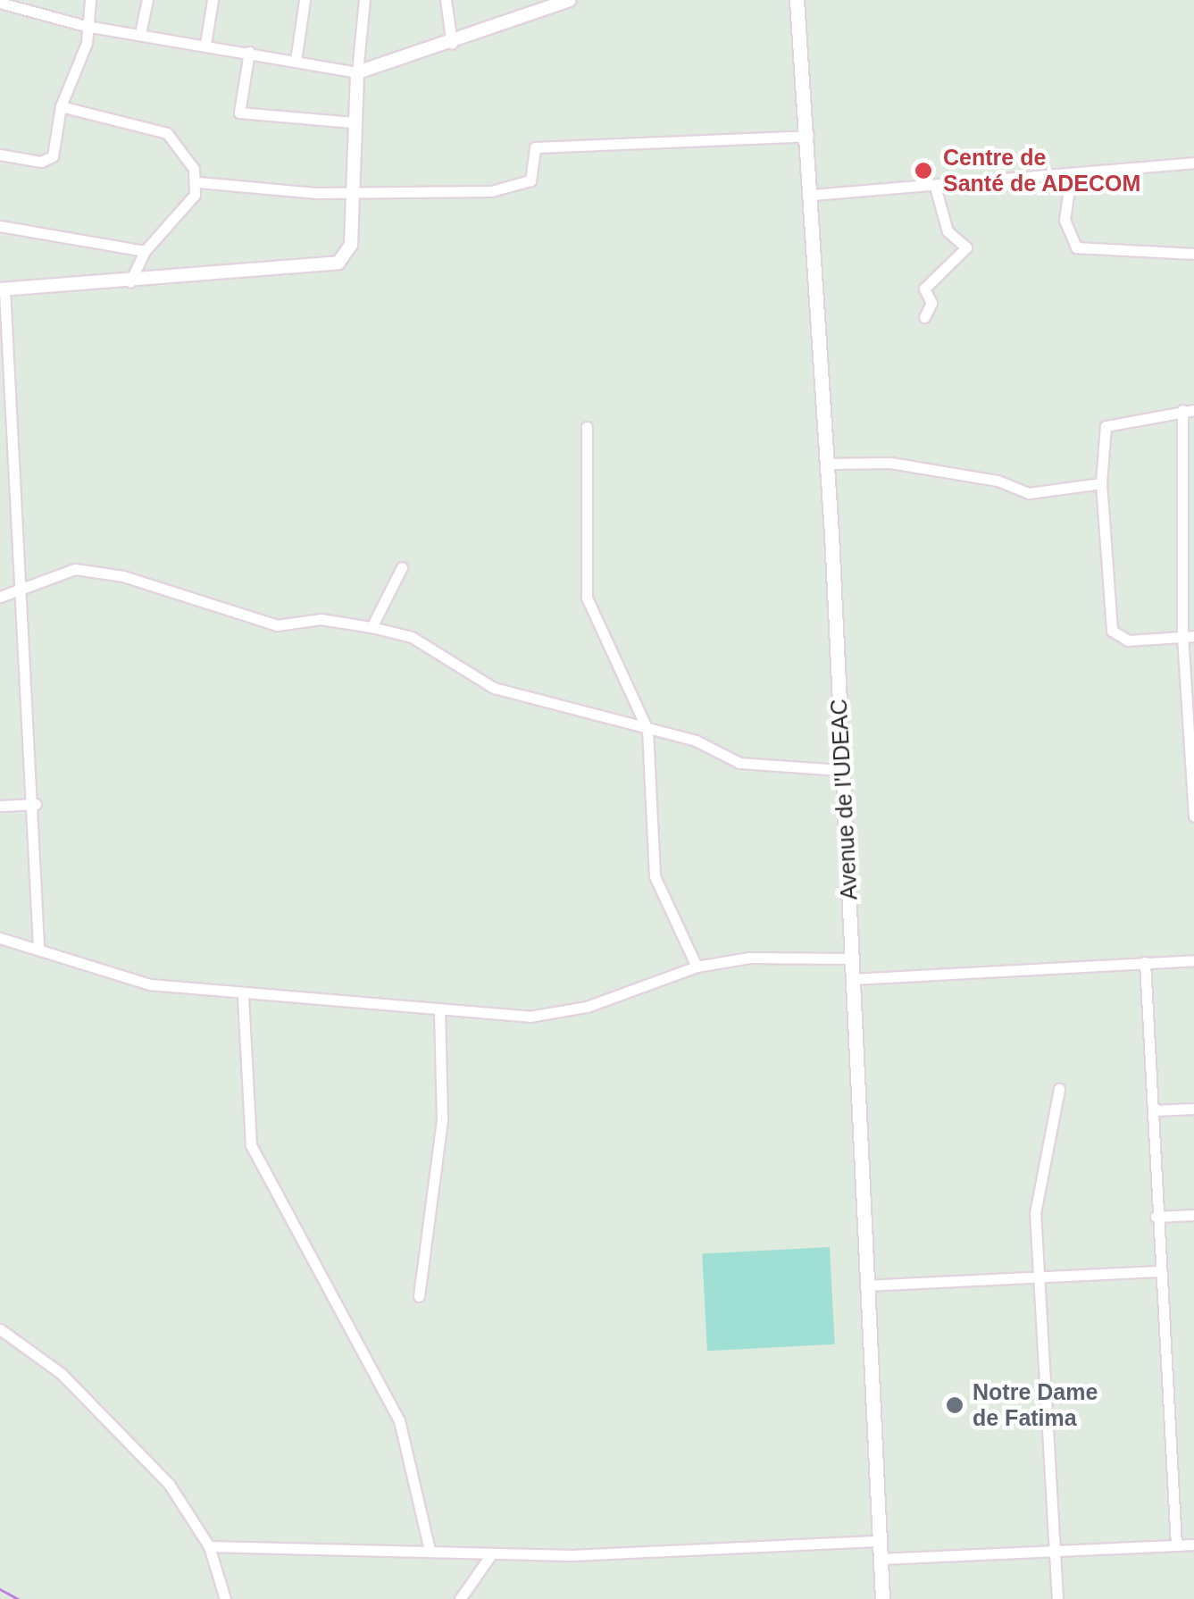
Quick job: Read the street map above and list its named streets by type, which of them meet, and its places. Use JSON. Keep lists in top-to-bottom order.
{
  "streets": {
    "main road": ["Avenue de I'UDEAC"]
  },
  "places": ["Centre de Santé de ADECOM", "Notre Dame de Fatima"]
}
